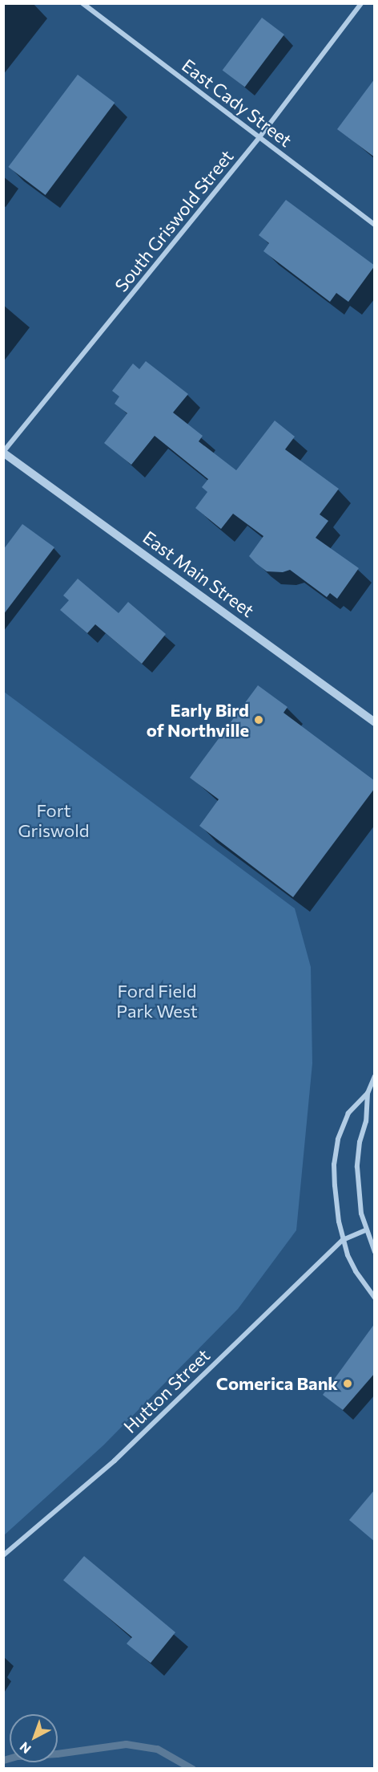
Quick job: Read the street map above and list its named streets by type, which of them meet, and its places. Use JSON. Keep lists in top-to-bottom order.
{
  "streets": {
    "street": [
      "East Cady Street",
      "South Griswold Street",
      "East Main Street",
      "Hutton Street"
    ]
  },
  "crossings": [
    ["East Cady Street", "South Griswold Street"],
    ["South Griswold Street", "East Main Street"]
  ],
  "parks": ["Fort Griswold", "Ford Field Park West"],
  "places": ["Early Bird of Northville", "Comerica Bank"],
  "north": "bottom left"
}
